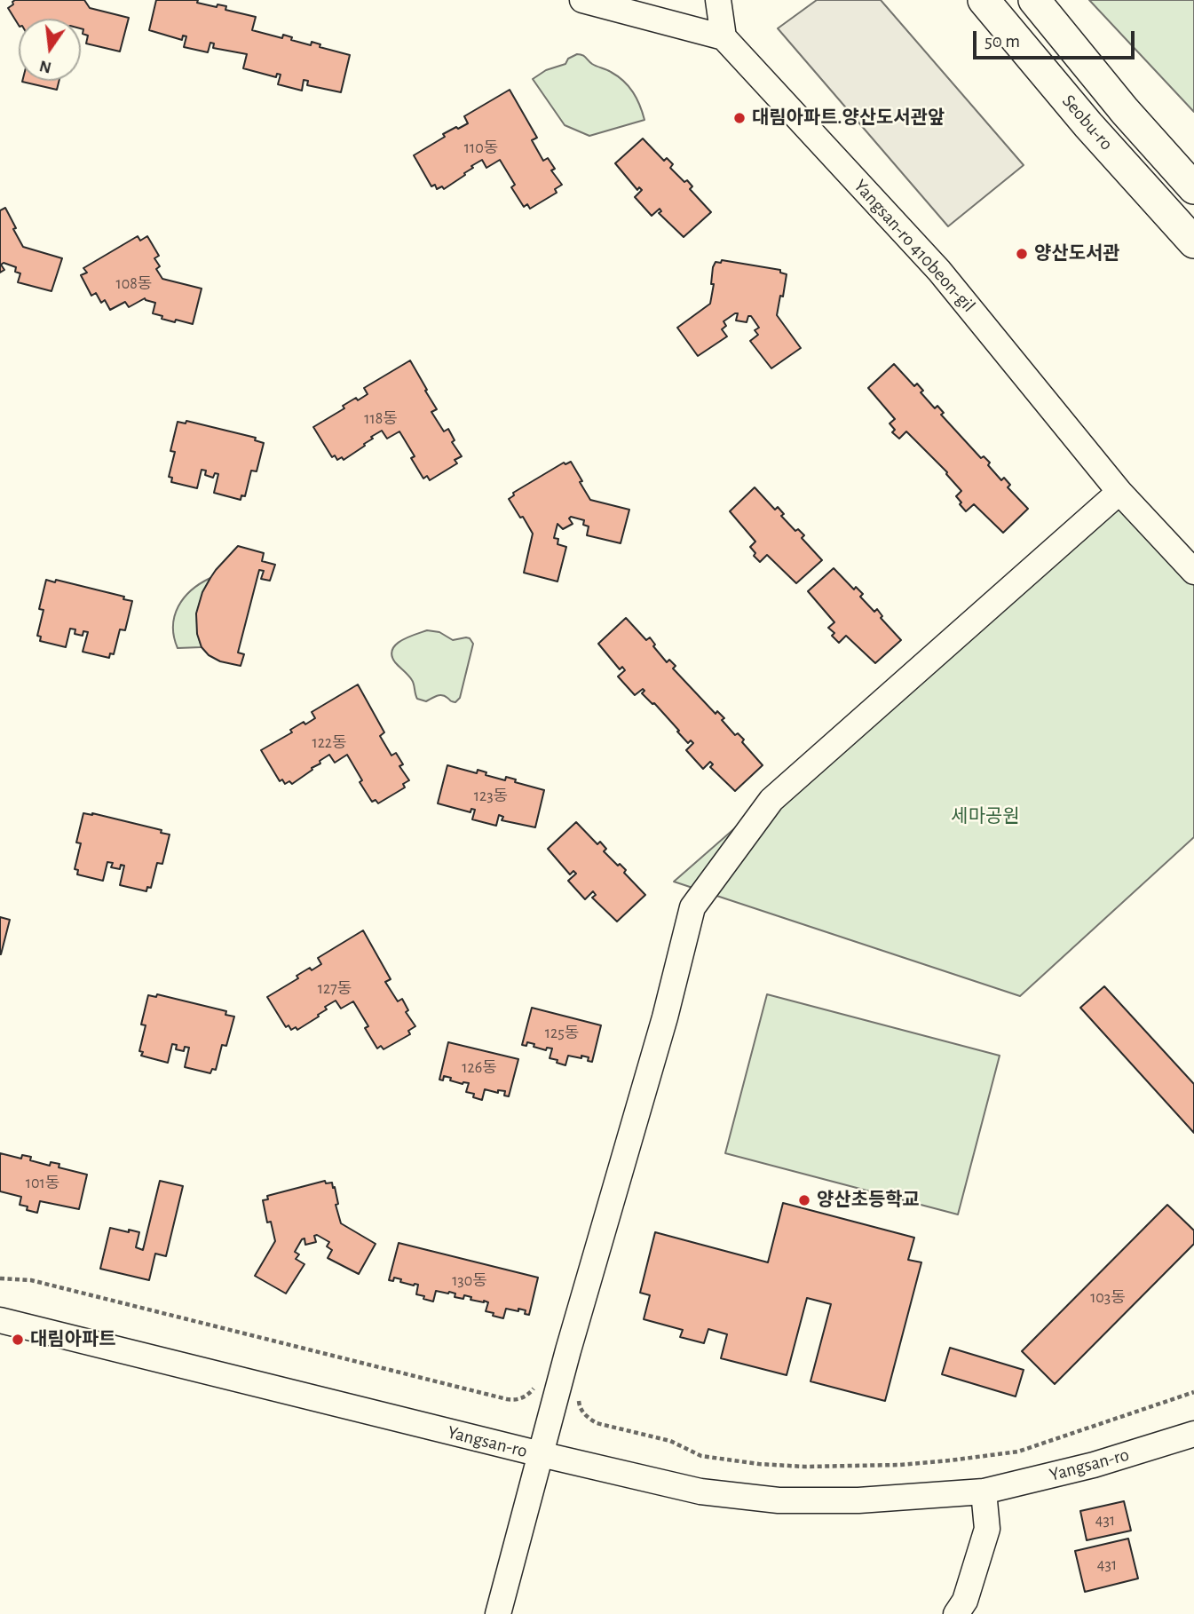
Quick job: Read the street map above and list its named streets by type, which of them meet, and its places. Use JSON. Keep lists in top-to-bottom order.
{
  "streets": {
    "main road": ["Seobu-ro"],
    "street": ["Yangsan-ro 410beon-gil", "Yangsan-ro"]
  },
  "parks": ["세마공원"],
  "places": [
    "대림아파트.양산도서관앞",
    "양산도서관",
    "양산초등학교",
    "대림아파트"
  ],
  "house_numbers": [
    "110동",
    "108동",
    "118동",
    "122동",
    "123동",
    "127동",
    "125동",
    "126동",
    "101동",
    "130동",
    "103동",
    "431",
    "431"
  ],
  "scale_bar": "50 m",
  "north": "bottom"
}
